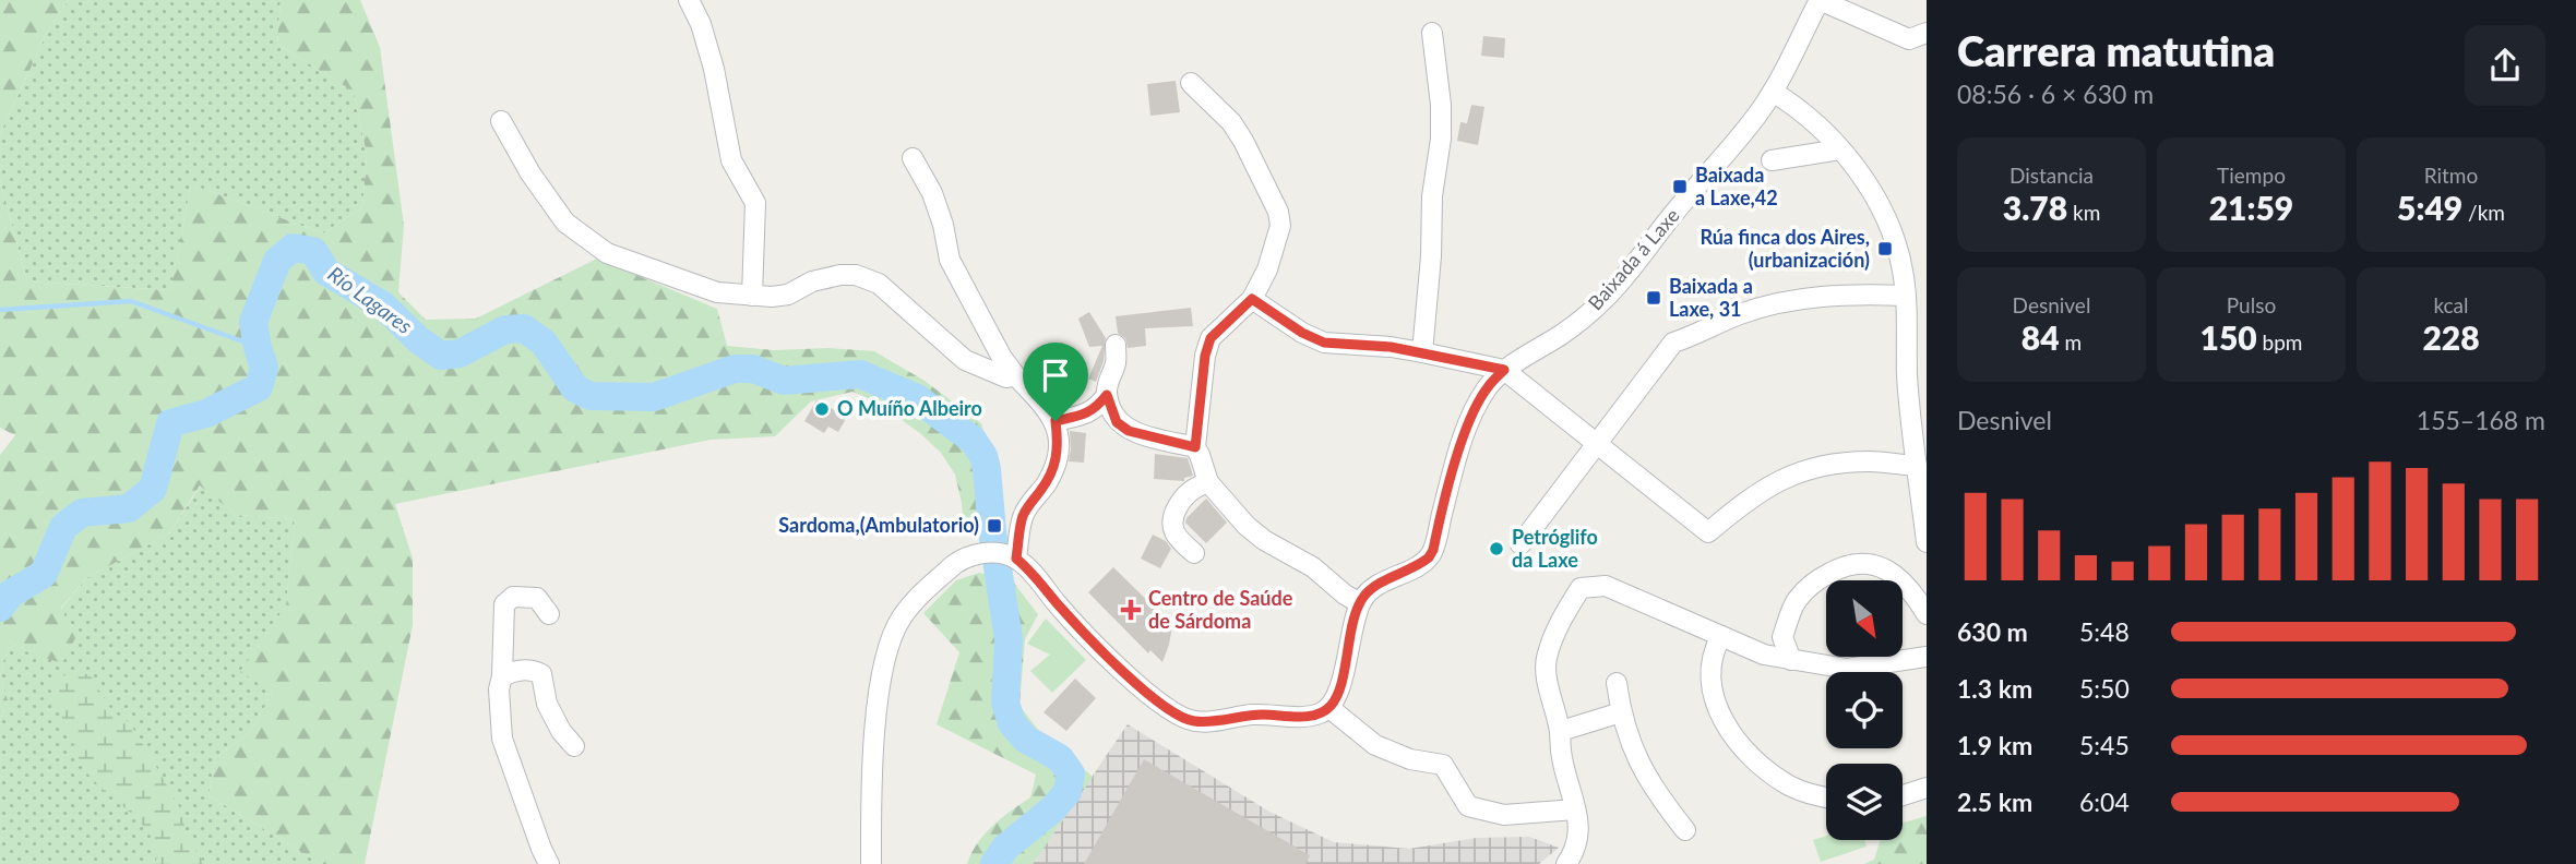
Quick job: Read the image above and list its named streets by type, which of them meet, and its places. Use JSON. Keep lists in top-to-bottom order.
{
  "streets": {
    "street": ["Baixada á Laxe"]
  },
  "water": ["Río Lagares"],
  "places": {
    "transit": [
      "Baixada a Laxe,42",
      "Rúa finca dos Aires, (urbanización)",
      "Baixada a Laxe, 31",
      "Sardoma,(Ambulatorio)"
    ],
    "other": ["O Muíño Albeiro", "Petróglifo da Laxe"],
    "health": ["Centro de Saúde de Sárdoma"]
  },
  "north": "bottom right",
  "page": {
    "heading": ["Carrera matutina", "08:56 · 6 × 630 m"],
    "stats": [
      ["Distancia", "3.78 km"],
      ["Tiempo", "21:59"],
      ["Ritmo", "5:49 /km"],
      ["Desnivel", "84 m"],
      ["Pulso", "150 bpm"],
      ["kcal", "228"]
    ],
    "chart": ["Desnivel", "155–168 m"],
    "list": [
      {
        "name": "630 m",
        "note": "5:48"
      },
      {
        "name": "1.3 km",
        "note": "5:50"
      },
      {
        "name": "1.9 km",
        "note": "5:45"
      },
      {
        "name": "2.5 km",
        "note": "6:04"
      }
    ]
  }
}
